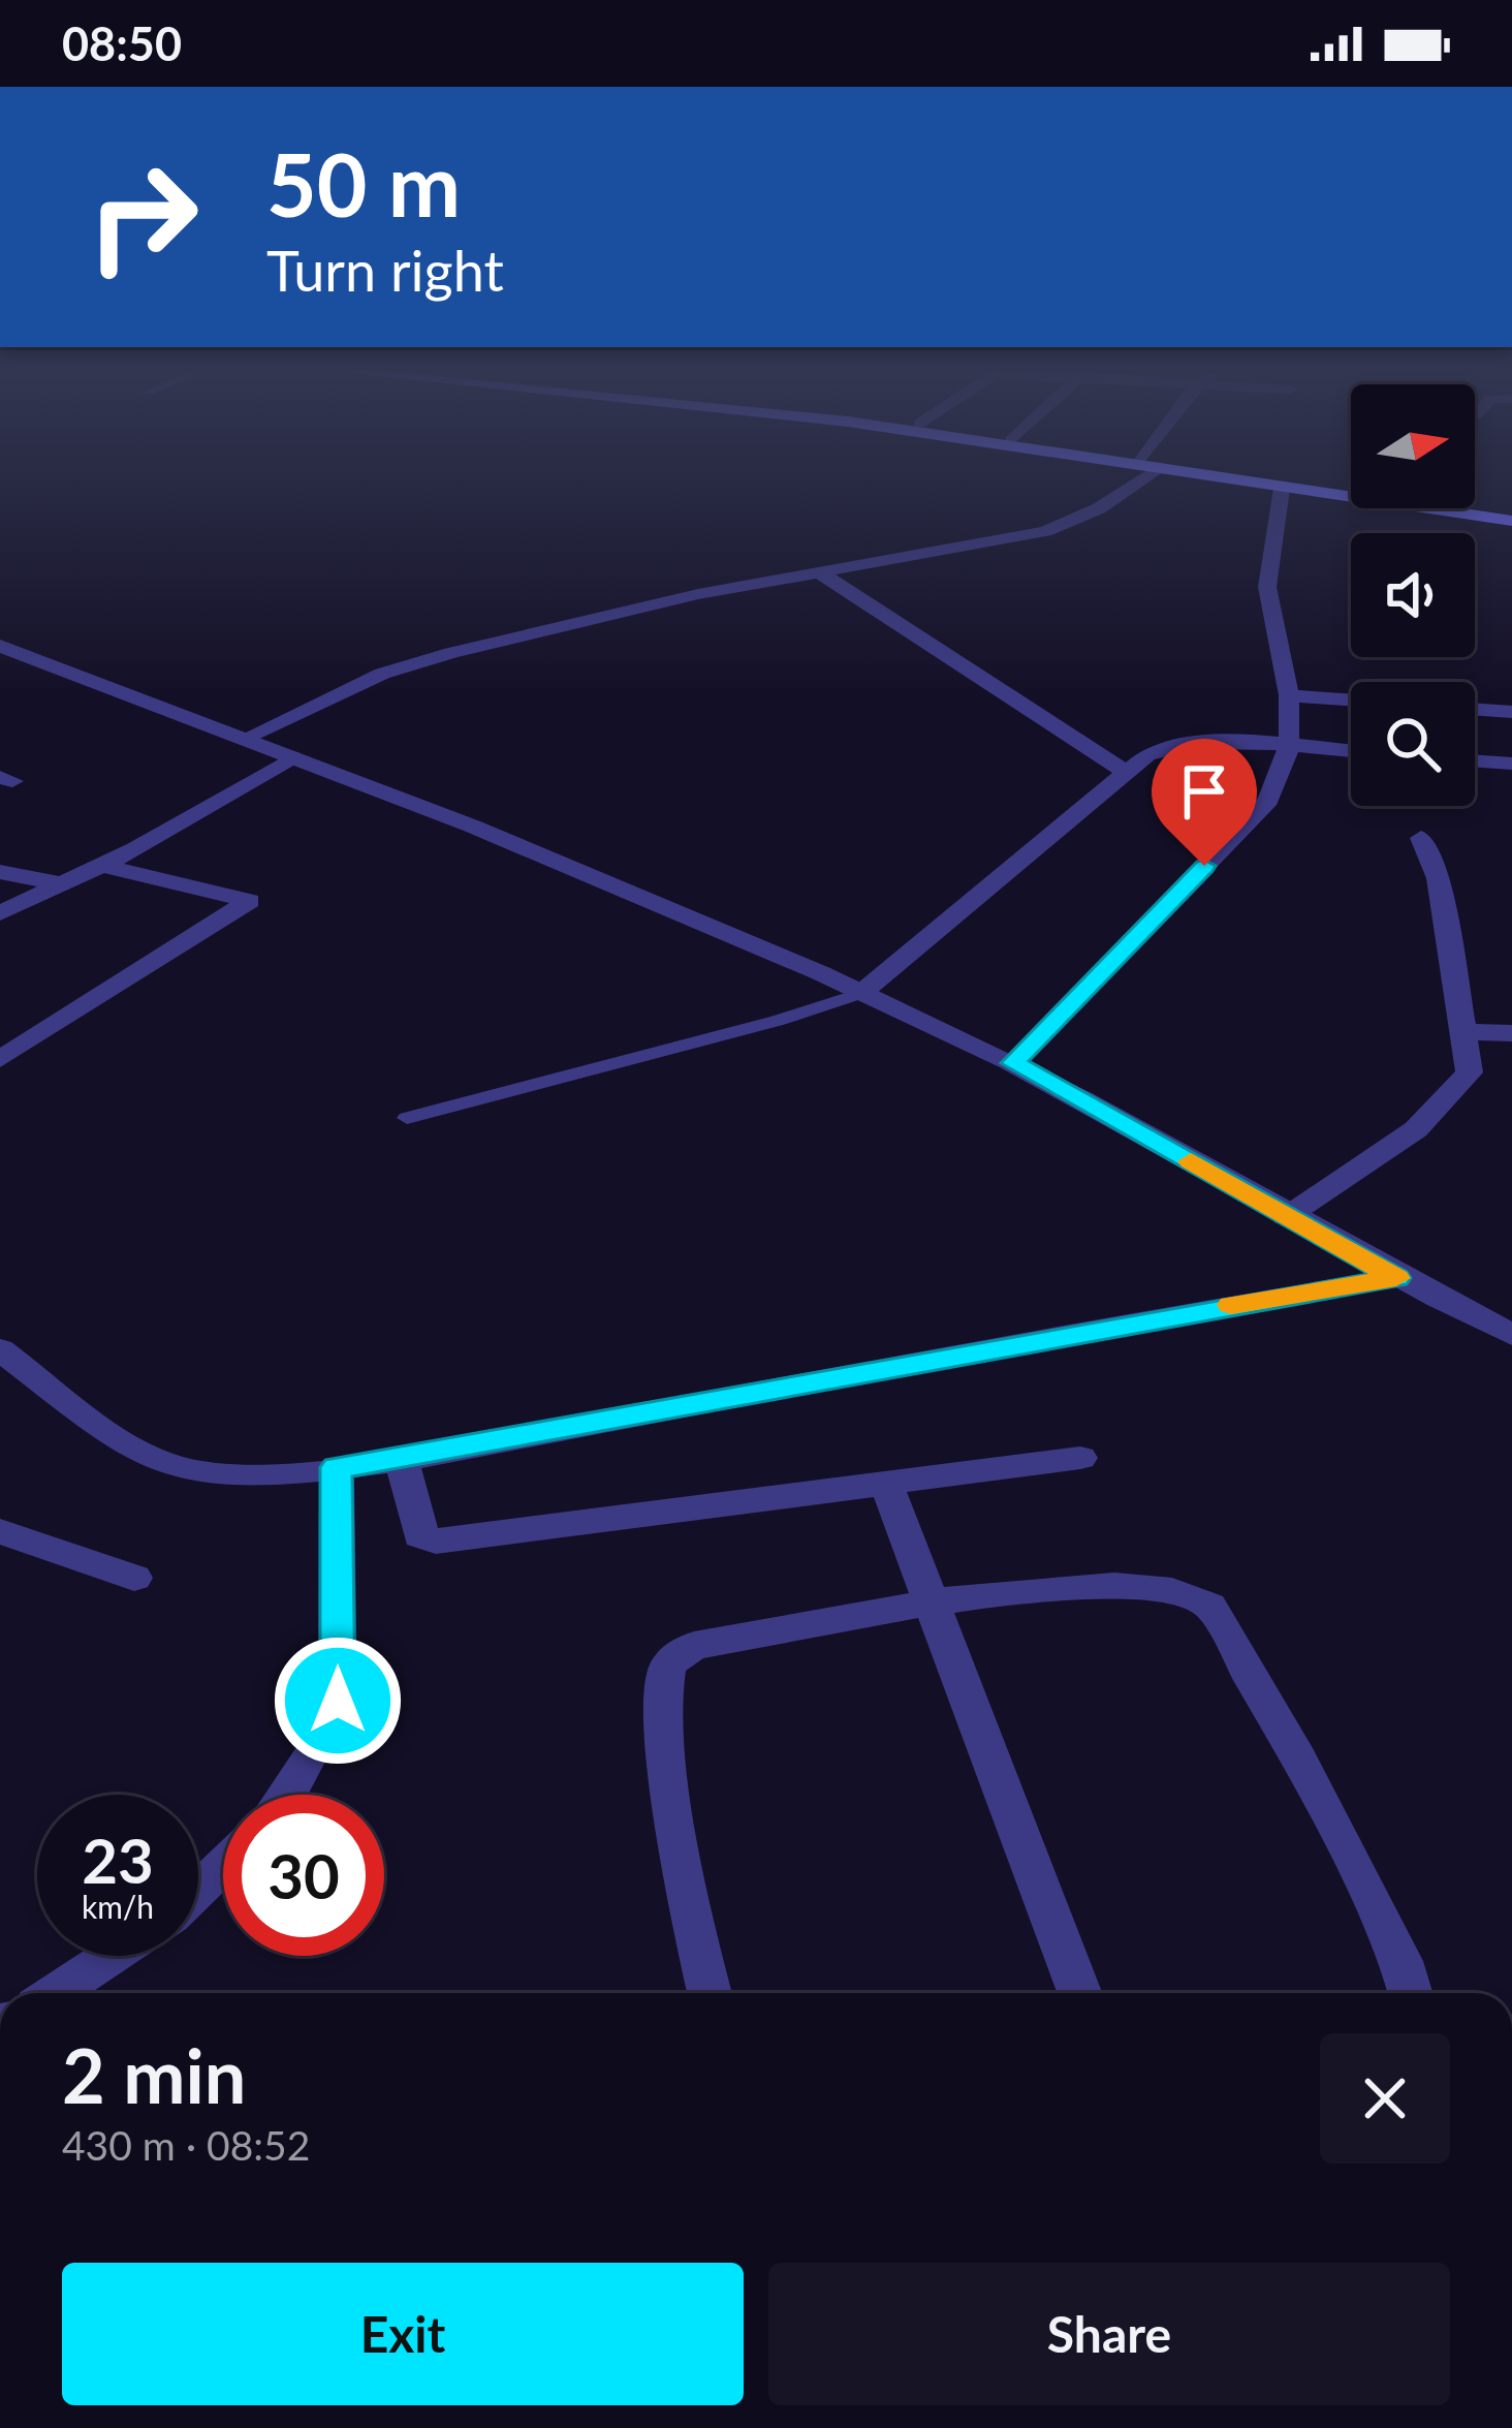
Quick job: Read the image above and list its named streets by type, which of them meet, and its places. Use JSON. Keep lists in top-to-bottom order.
{
  "north": "right",
  "page": {
    "status": "08:50",
    "turn": ["50 m", "Turn right"],
    "speed": "23 km/h",
    "limit": "30",
    "heading": ["2 min", "430 m · 08:52"],
    "buttons": ["Exit", "Share"]
  }
}
